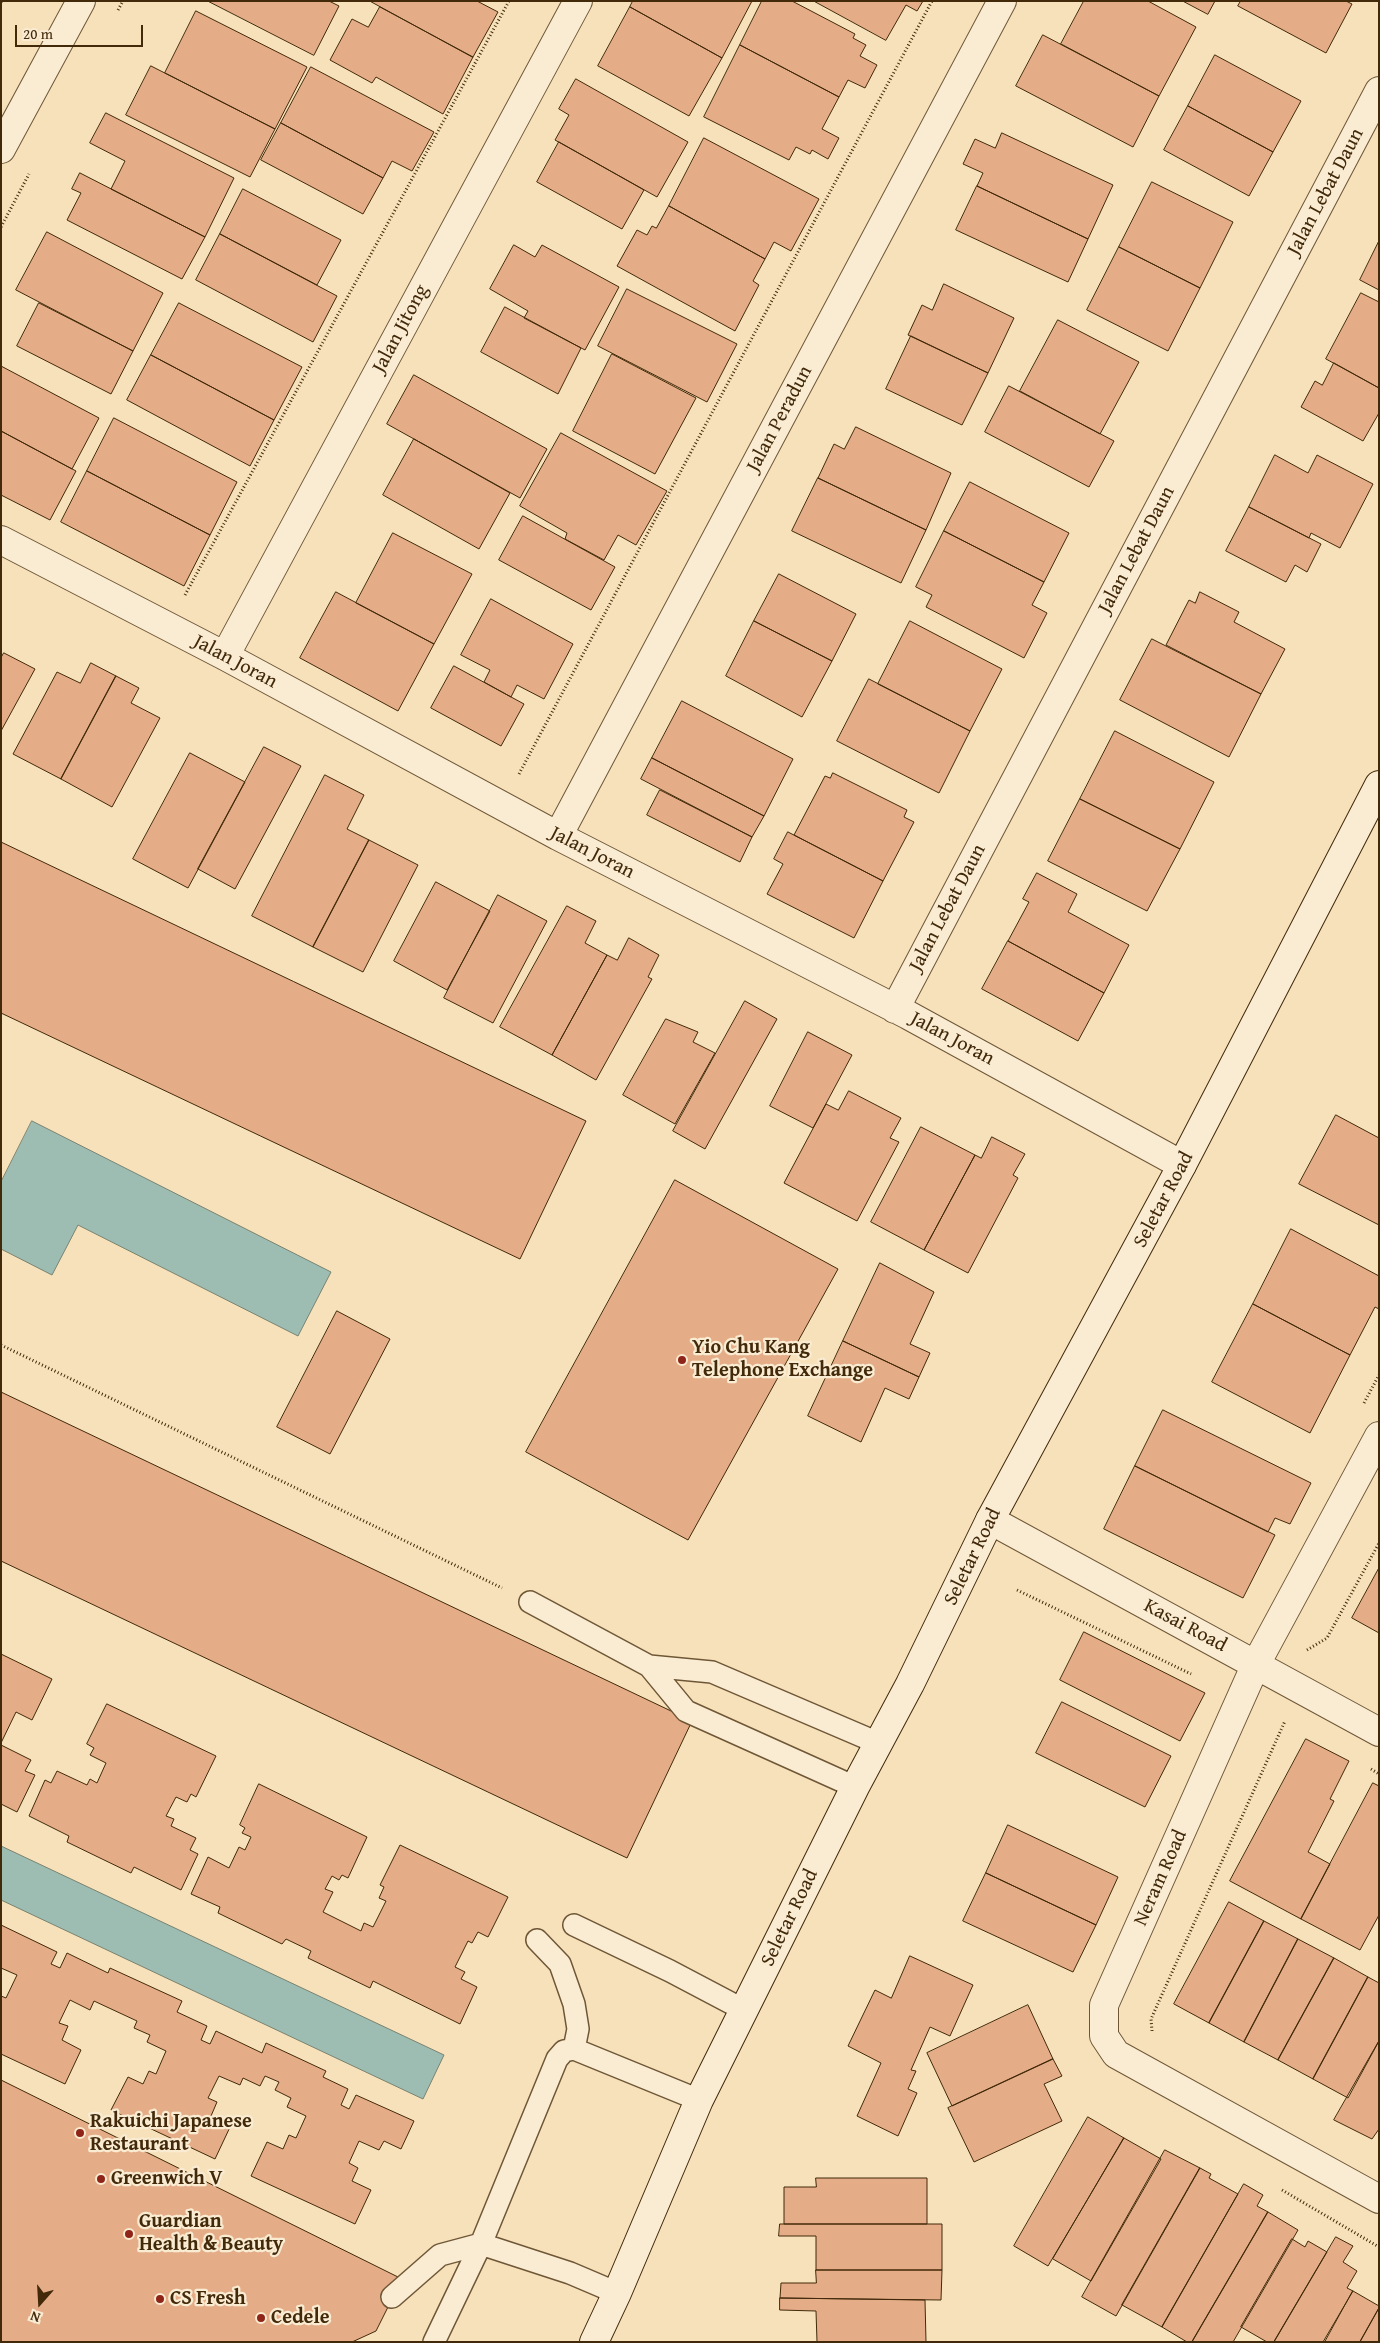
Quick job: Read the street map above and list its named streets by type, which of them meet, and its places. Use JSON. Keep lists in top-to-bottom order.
{
  "streets": {
    "street": [
      "Jalan Lebat Daun",
      "Jalan Jitong",
      "Jalan Peradun",
      "Jalan Joran",
      "Seletar Road",
      "Kasai Road",
      "Neram Road"
    ]
  },
  "crossings": [
    ["Jalan Lebat Daun", "Jalan Joran"],
    ["Jalan Jitong", "Jalan Joran"],
    ["Jalan Peradun", "Jalan Joran"],
    ["Jalan Joran", "Seletar Road"],
    ["Seletar Road", "Kasai Road"],
    ["Kasai Road", "Neram Road"]
  ],
  "places": [
    "Yio Chu Kang Telephone Exchange",
    "Rakuichi Japanese Restaurant",
    "Greenwich V",
    "Guardian Health & Beauty",
    "CS Fresh",
    "Cedele"
  ],
  "scale_bar": "20 m",
  "north": "bottom"
}
